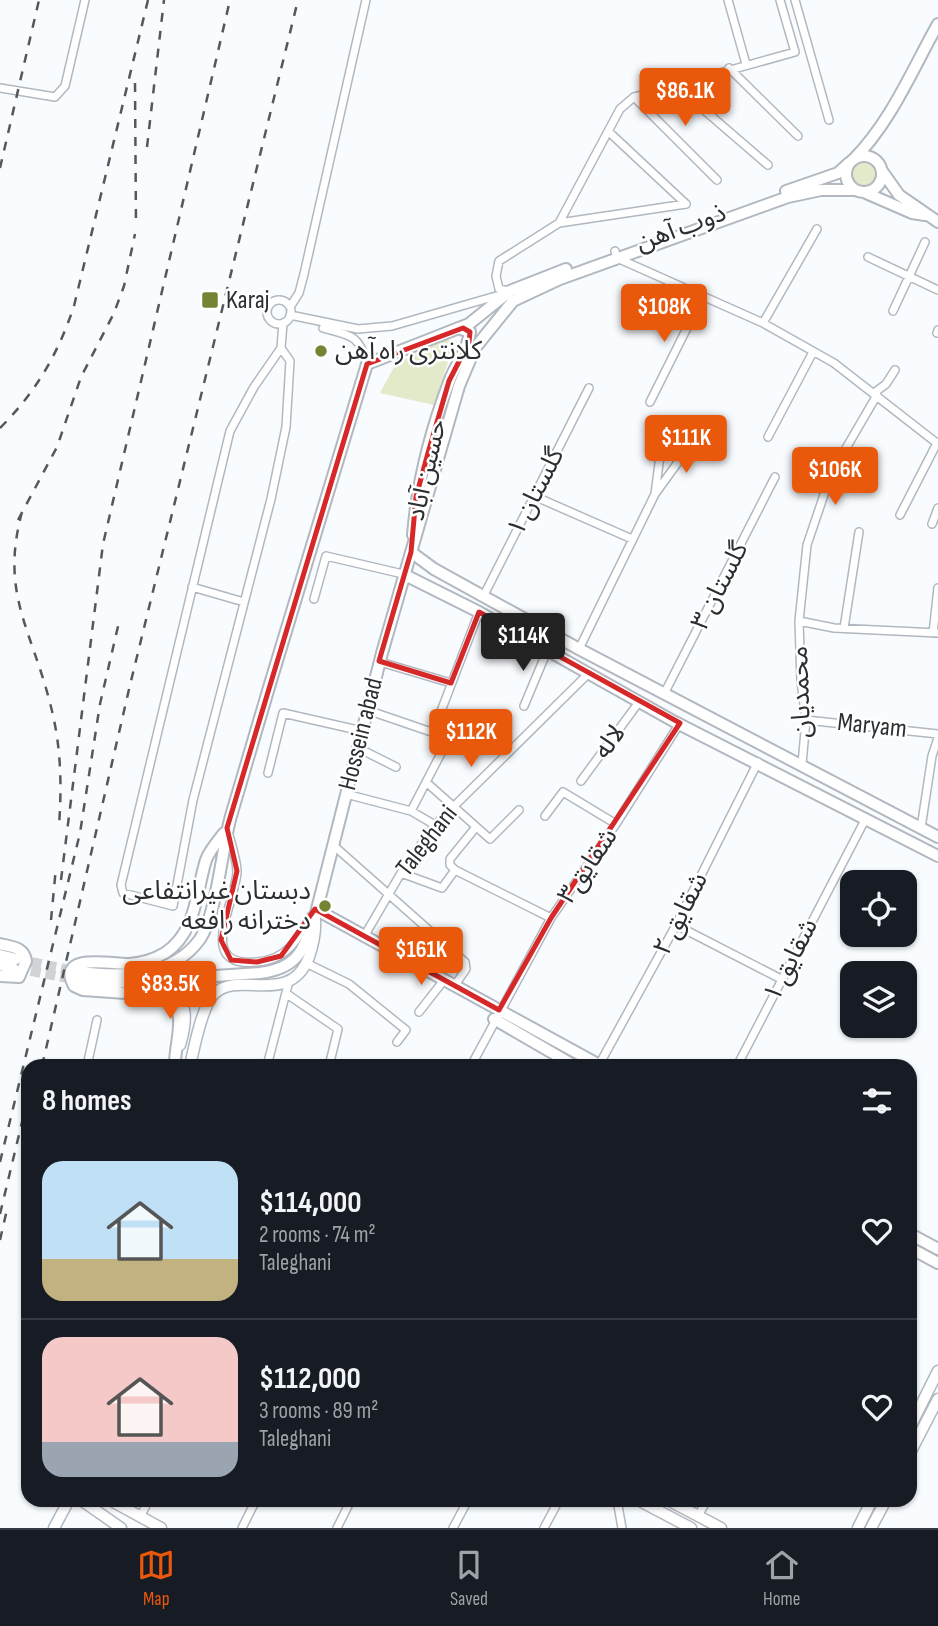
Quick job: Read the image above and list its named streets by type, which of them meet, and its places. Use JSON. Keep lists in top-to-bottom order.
{
  "streets": {
    "main road": ["ذوب آهن", "حسین آباد", "Hossein abad"],
    "street": [
      "گلستان ۱",
      "گلستان ۳",
      "محمدیان",
      "Maryam",
      "لاله",
      "Taleghani",
      "شقایق۳",
      "شقایق ۲",
      "شقایق ۱"
    ]
  },
  "crossings": [
    ["ذوب آهن", "حسین آباد"],
    ["حسین آباد", "Hossein abad"],
    ["محمدیان", "Maryam"]
  ],
  "places": {
    "transit": ["Karaj"],
    "other": ["کلانتری راه آهن", "دبستان غیرانتفاعی دخترانه رافعه"]
  },
  "page": {
    "price": [
      "$86.1K",
      "$108K",
      "$111K",
      "$106K",
      "$114K",
      "$112K",
      "$161K",
      "$83.5K"
    ],
    "heading": "8 homes",
    "list": [
      {
        "name": "$114,000",
        "note": "2 rooms · 74 m² · Taleghani"
      },
      {
        "name": "$112,000",
        "note": "3 rooms · 89 m² · Taleghani"
      }
    ],
    "tabs": ["Map", "Saved", "Home"]
  }
}
